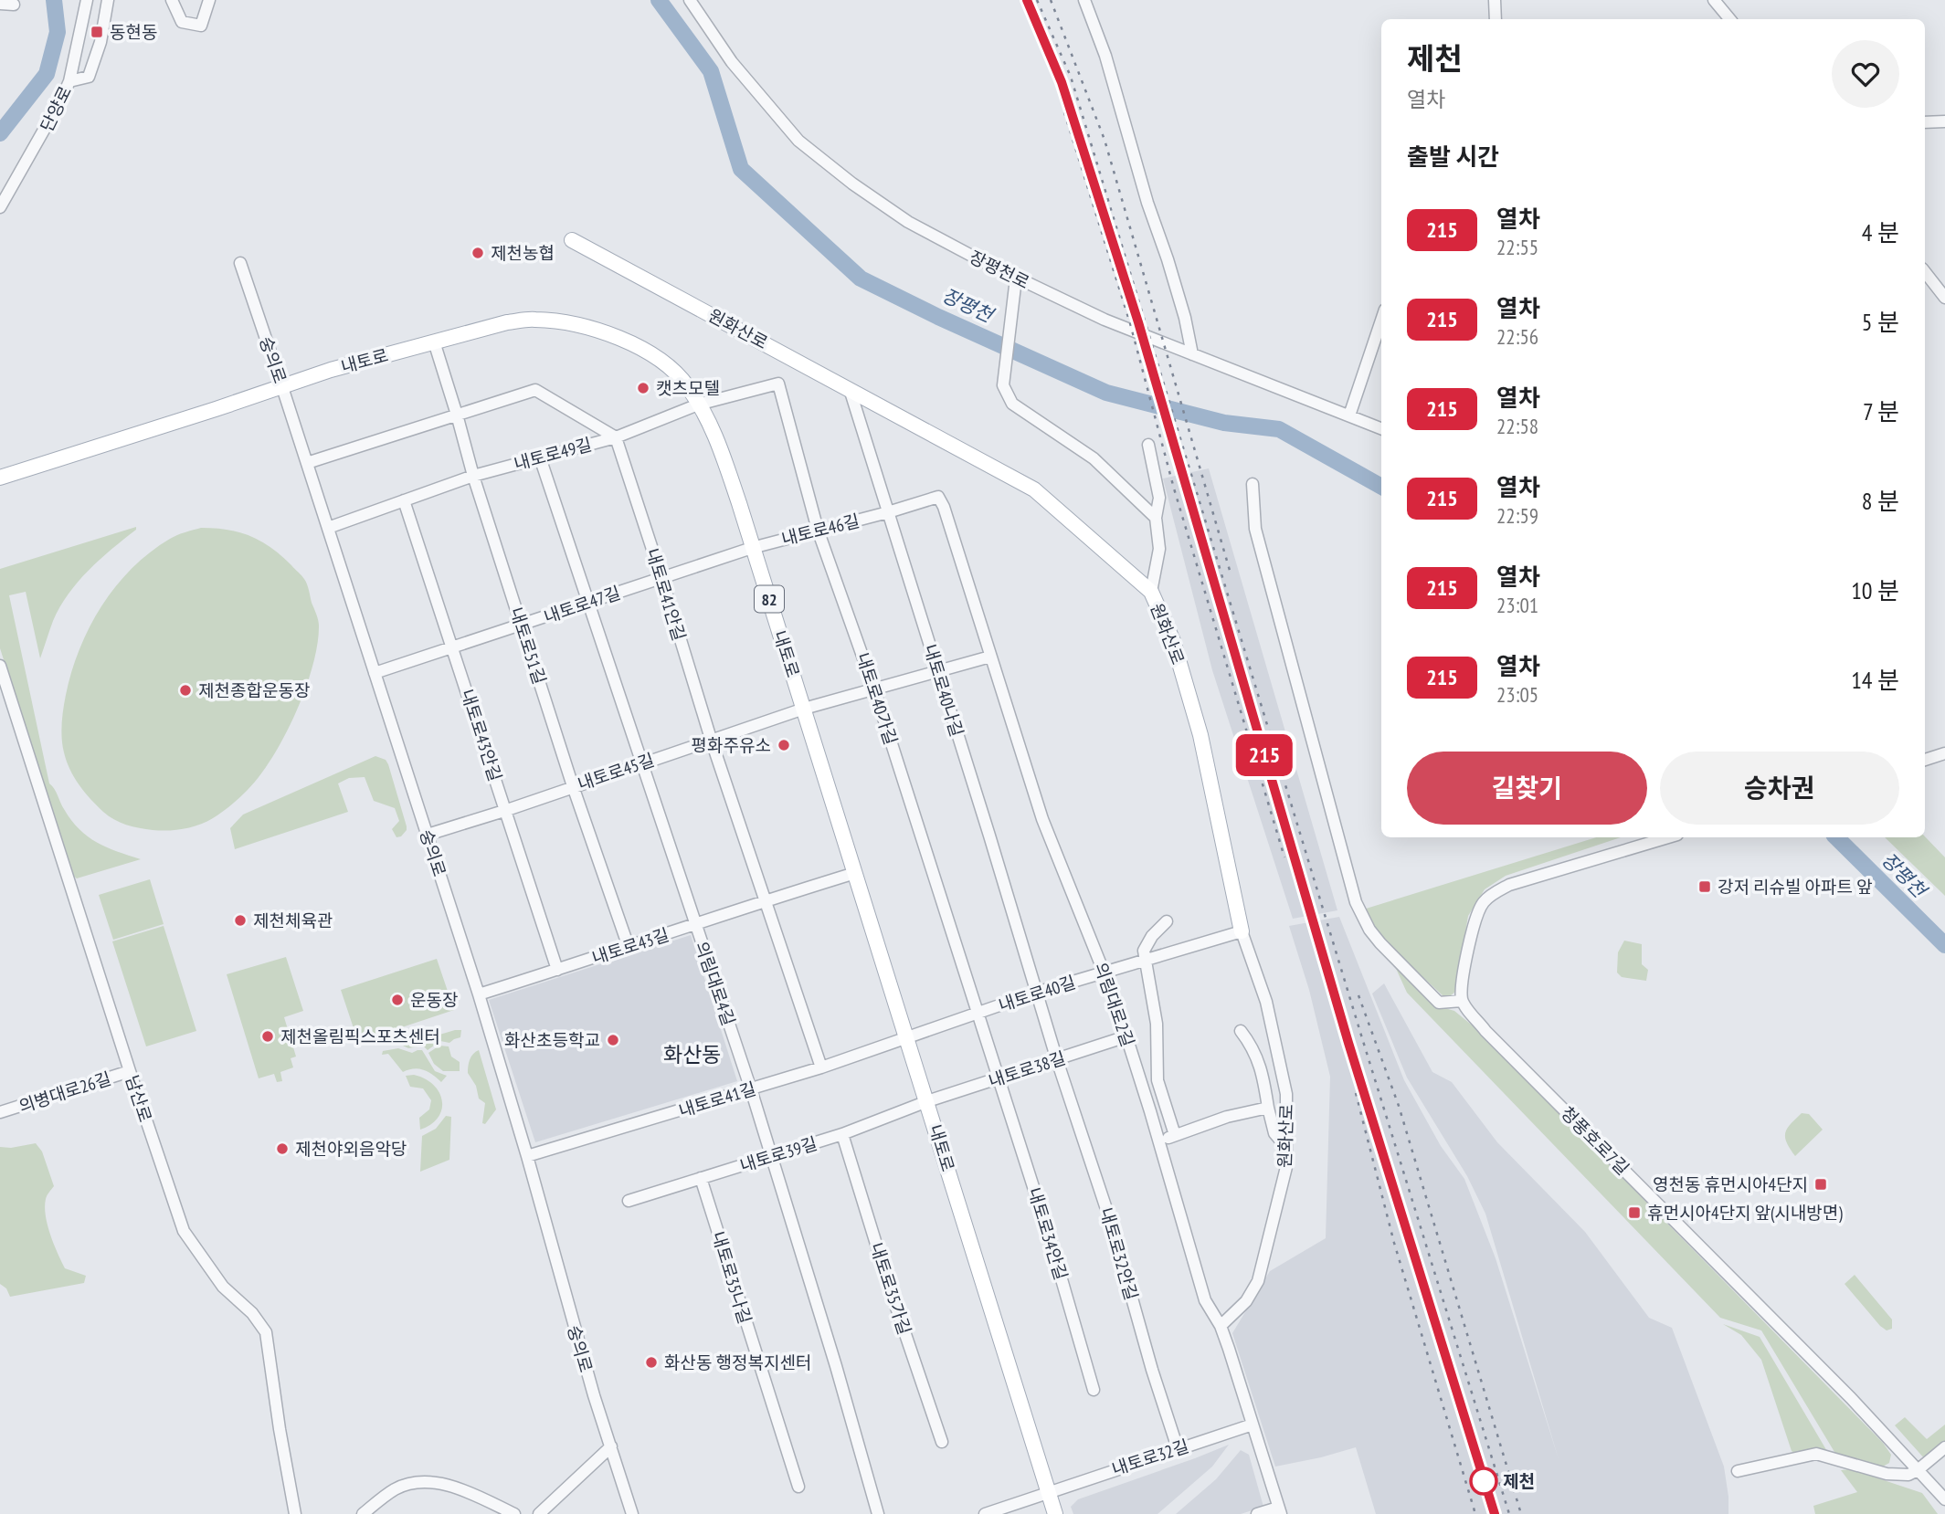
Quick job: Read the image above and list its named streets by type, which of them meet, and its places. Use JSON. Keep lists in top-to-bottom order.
{
  "streets": {
    "main road": ["원화산로", "내토로", "82"],
    "street": [
      "단양로",
      "장평천로",
      "숭의로",
      "내토로49길",
      "내토로46길",
      "내토로41안길",
      "내토로47길",
      "내토로51길",
      "내토로40나길",
      "내토로40가길",
      "내토로43안길",
      "내토로45길",
      "내토로43길",
      "의림대로4길",
      "내토로40길",
      "의림대로2길",
      "내토로38길",
      "의병대로26길",
      "남산로",
      "내토로41길",
      "청풍호로7길",
      "내토로39길",
      "내토로34안길",
      "내토로32안길",
      "내토로35나길",
      "내토로35가길",
      "내토로32길"
    ]
  },
  "crossings": [
    ["원화산로", "내토로40나길"],
    ["원화산로", "내토로40길"],
    ["원화산로", "의림대로2길"],
    ["숭의로", "내토로"],
    ["숭의로", "내토로49길"],
    ["숭의로", "내토로47길"],
    ["숭의로", "내토로45길"],
    ["숭의로", "내토로43길"],
    ["숭의로", "내토로41길"],
    ["내토로", "내토로49길"],
    ["내토로", "내토로46길"],
    ["내토로", "내토로47길"],
    ["내토로", "내토로51길"],
    ["내토로", "내토로45길"],
    ["내토로", "내토로43길"],
    ["내토로", "내토로40길"],
    ["내토로", "내토로38길"],
    ["내토로", "내토로41길"],
    ["내토로", "내토로39길"],
    ["내토로", "내토로32길"],
    ["내토로49길", "내토로41안길"],
    ["내토로49길", "내토로51길"],
    ["내토로49길", "내토로40가길"],
    ["내토로49길", "내토로43안길"],
    ["내토로49길", "의림대로4길"],
    ["내토로46길", "내토로47길"],
    ["내토로46길", "내토로40나길"],
    ["내토로46길", "내토로40가길"],
    ["내토로46길", "의림대로2길"],
    ["내토로41안길", "내토로47길"],
    ["내토로41안길", "내토로45길"],
    ["내토로41안길", "내토로43길"],
    ["내토로41안길", "내토로41길"],
    ["내토로47길", "내토로51길"],
    ["내토로47길", "내토로43안길"],
    ["내토로47길", "의림대로4길"],
    ["내토로51길", "내토로45길"],
    ["내토로51길", "내토로43길"],
    ["내토로40나길", "내토로45길"],
    ["내토로40나길", "내토로40길"],
    ["내토로40나길", "내토로38길"],
    ["내토로40나길", "내토로32안길"],
    ["내토로40가길", "내토로45길"],
    ["내토로40가길", "내토로40길"],
    ["내토로40가길", "내토로38길"],
    ["내토로40가길", "내토로34안길"],
    ["내토로43안길", "내토로45길"],
    ["내토로43안길", "내토로43길"],
    ["내토로45길", "의림대로4길"],
    ["내토로45길", "의림대로2길"],
    ["내토로43길", "의림대로4길"],
    ["의림대로4길", "내토로41길"],
    ["의림대로4길", "내토로39길"],
    ["내토로40길", "의림대로2길"],
    ["내토로40길", "내토로41길"],
    ["의림대로2길", "내토로38길"],
    ["의림대로2길", "내토로32길"],
    ["내토로38길", "내토로39길"],
    ["내토로38길", "내토로34안길"],
    ["내토로38길", "내토로32안길"],
    ["의병대로26길", "남산로"],
    ["내토로39길", "내토로35나길"],
    ["내토로39길", "내토로35가길"],
    ["내토로32안길", "내토로32길"]
  ],
  "districts": ["화산동"],
  "water": ["장평천"],
  "places": {
    "transit": [
      "동현동",
      "강저 리슈빌 아파트 앞",
      "영천동 휴먼시아4단지",
      "휴먼시아4단지 앞(시내방면)"
    ],
    "other": [
      "제천농협",
      "캣츠모텔",
      "제천종합운동장",
      "평화주유소",
      "제천체육관",
      "운동장",
      "제천올림픽스포츠센터",
      "화산초등학교",
      "제천야외음악당",
      "화산동 행정복지센터",
      "제천"
    ]
  },
  "page": {
    "on_map": "215",
    "heading": [
      ["제천", "열차"],
      "출발 시간"
    ],
    "list": [
      {
        "mark": "215",
        "name": "열차",
        "note": "22:55",
        "value": "4 분"
      },
      {
        "mark": "215",
        "name": "열차",
        "note": "22:56",
        "value": "5 분"
      },
      {
        "mark": "215",
        "name": "열차",
        "note": "22:58",
        "value": "7 분"
      },
      {
        "mark": "215",
        "name": "열차",
        "note": "22:59",
        "value": "8 분"
      },
      {
        "mark": "215",
        "name": "열차",
        "note": "23:01",
        "value": "10 분"
      },
      {
        "mark": "215",
        "name": "열차",
        "note": "23:05",
        "value": "14 분"
      }
    ],
    "buttons": ["길찾기", "승차권"]
  }
}
